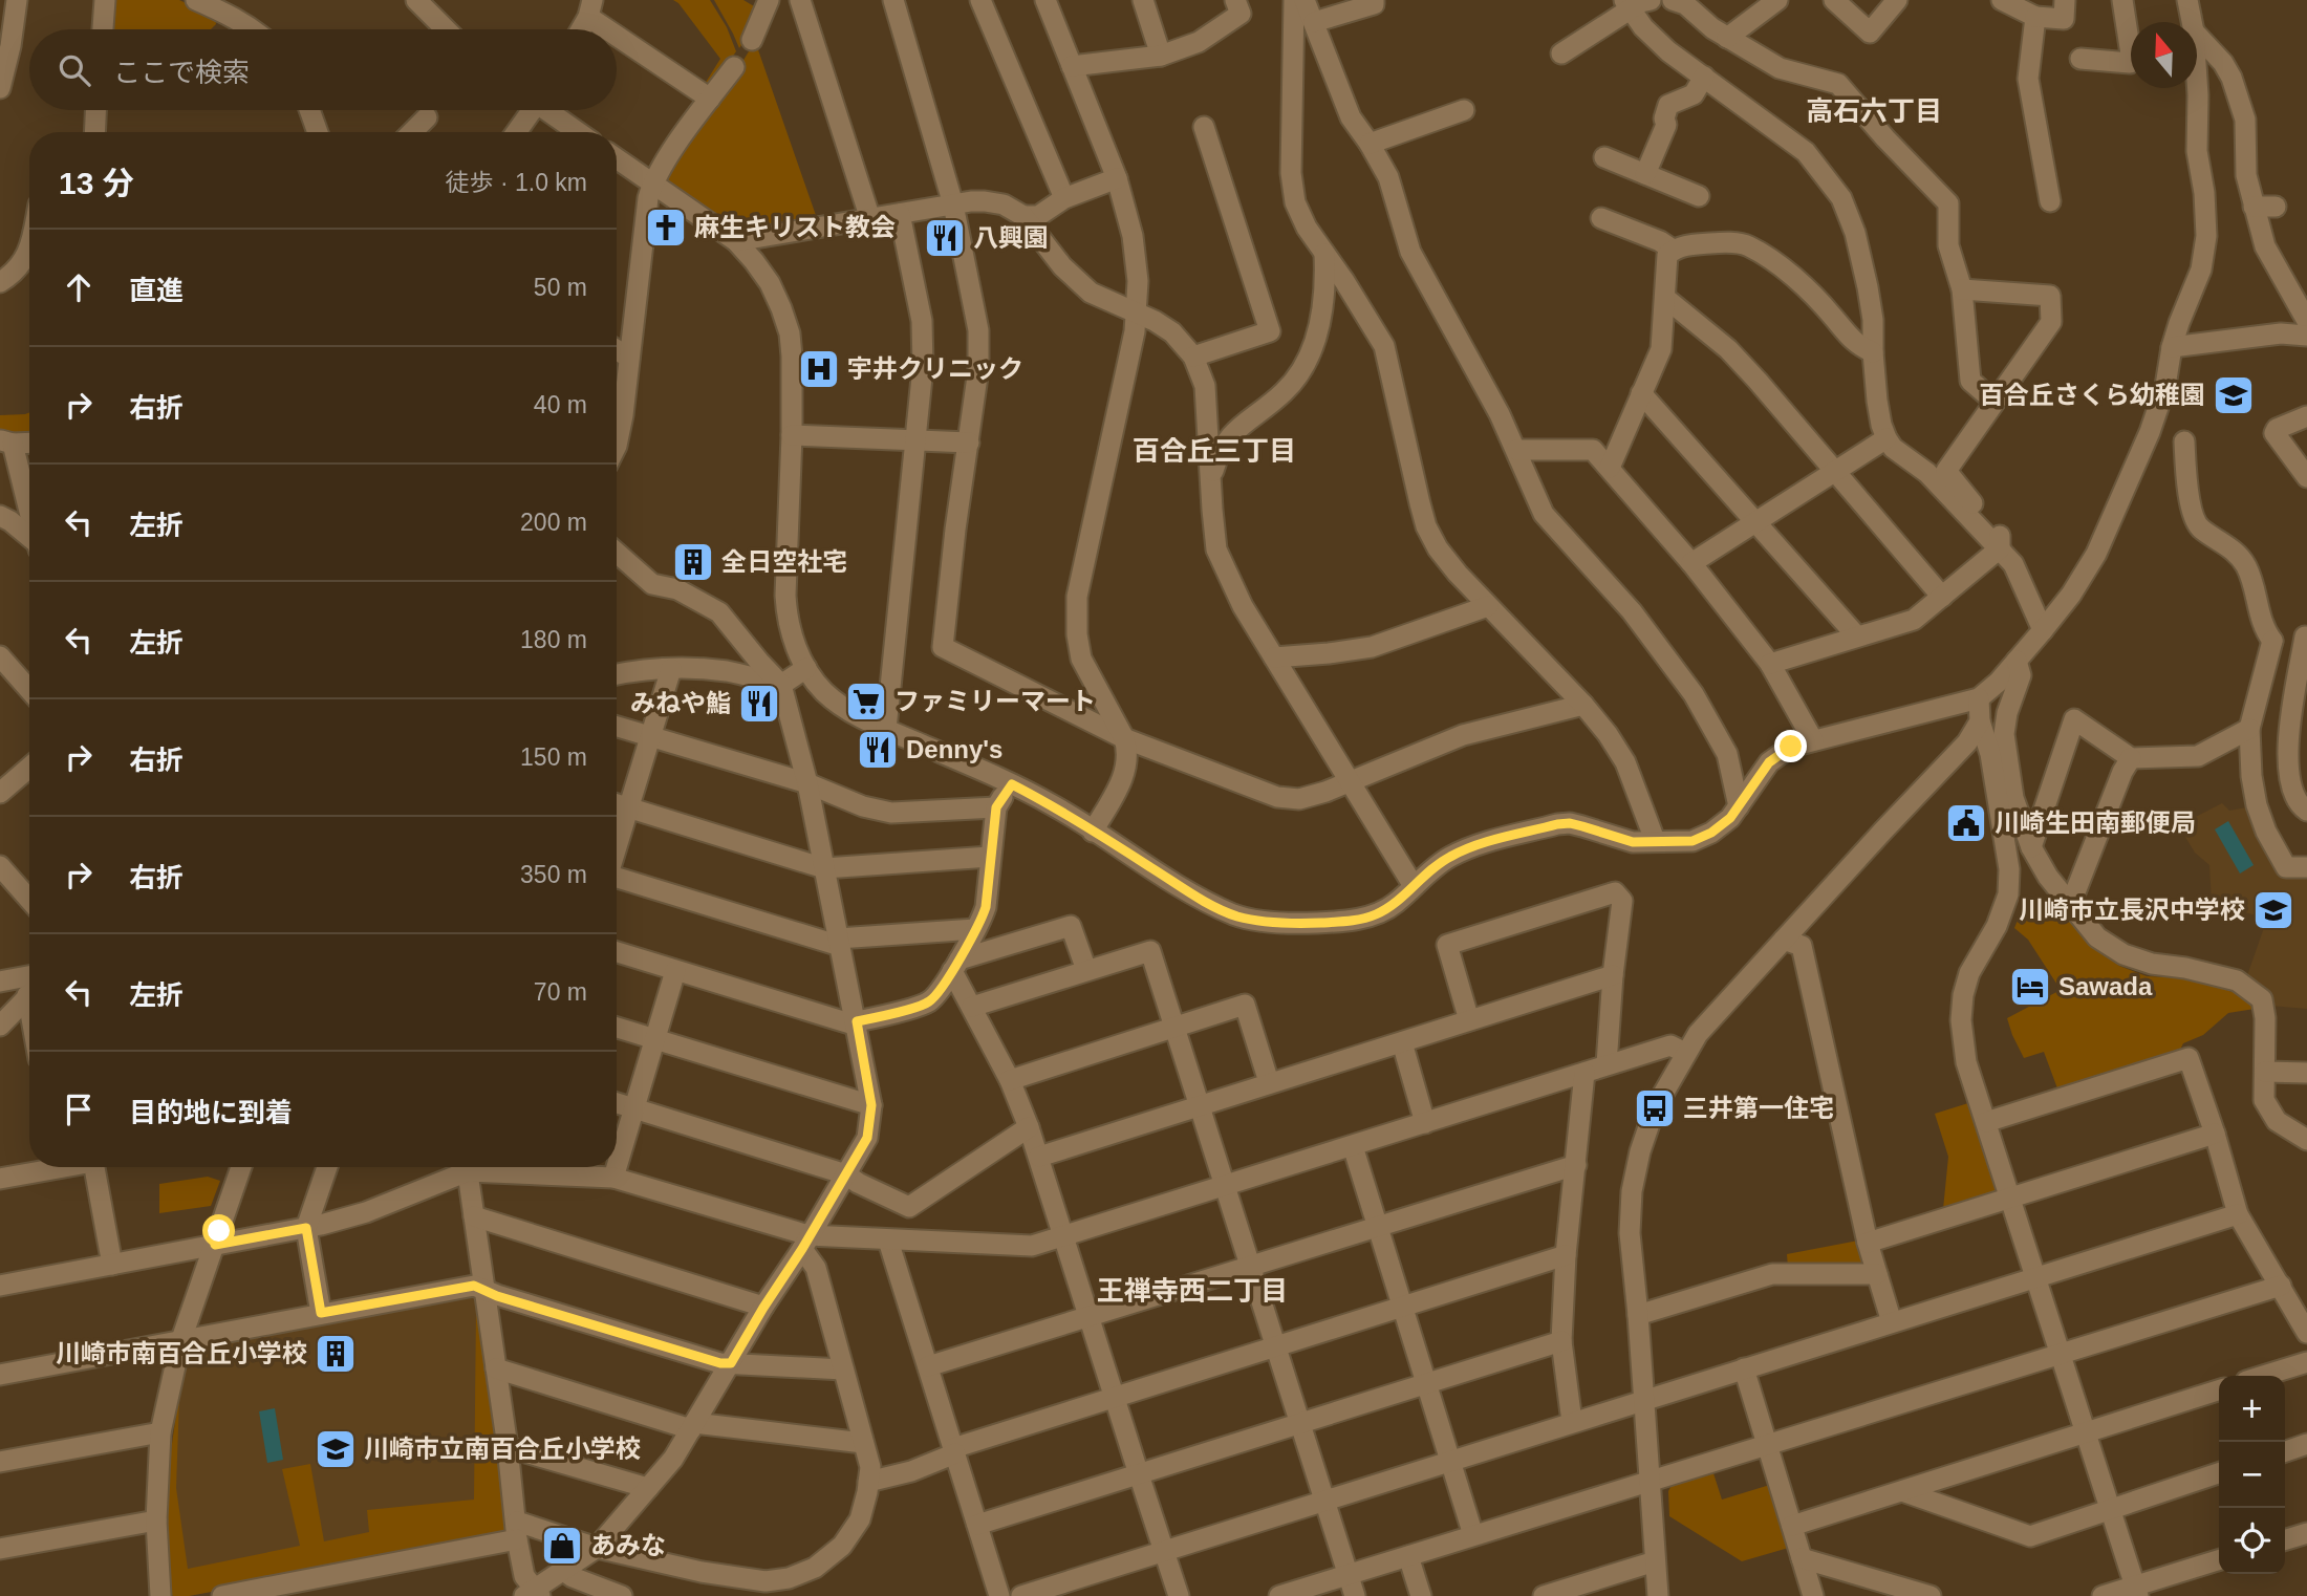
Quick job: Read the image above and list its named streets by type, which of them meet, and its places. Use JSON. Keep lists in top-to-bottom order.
{
  "districts": ["高石六丁目", "百合丘三丁目", "王禅寺西二丁目"],
  "places": {
    "church": ["麻生キリスト教会"],
    "restaurant": ["八興園", "みねや鮨", "Denny's"],
    "hospital": ["宇井クリニック"],
    "school or university": ["百合丘さくら幼稚園", "川崎市立長沢中学校", "川崎市立南百合丘小学校"],
    "building": ["全日空社宅", "川崎市南百合丘小学校"],
    "supermarket": ["ファミリーマート"],
    "public building": ["川崎生田南郵便局"],
    "hotel": ["Sawada"],
    "bus stop": ["三井第一住宅"],
    "shop": ["あみな"]
  },
  "north": "top",
  "page": {
    "search": "ここで検索",
    "heading": ["13 分", "徒歩 · 1.0 km"],
    "list": [
      ["直進", "50 m"],
      ["右折", "40 m"],
      ["左折", "200 m"],
      ["左折", "180 m"],
      ["右折", "150 m"],
      ["右折", "350 m"],
      ["左折", "70 m"],
      "目的地に到着"
    ],
    "map_buttons": ["+", "−"]
  }
}
